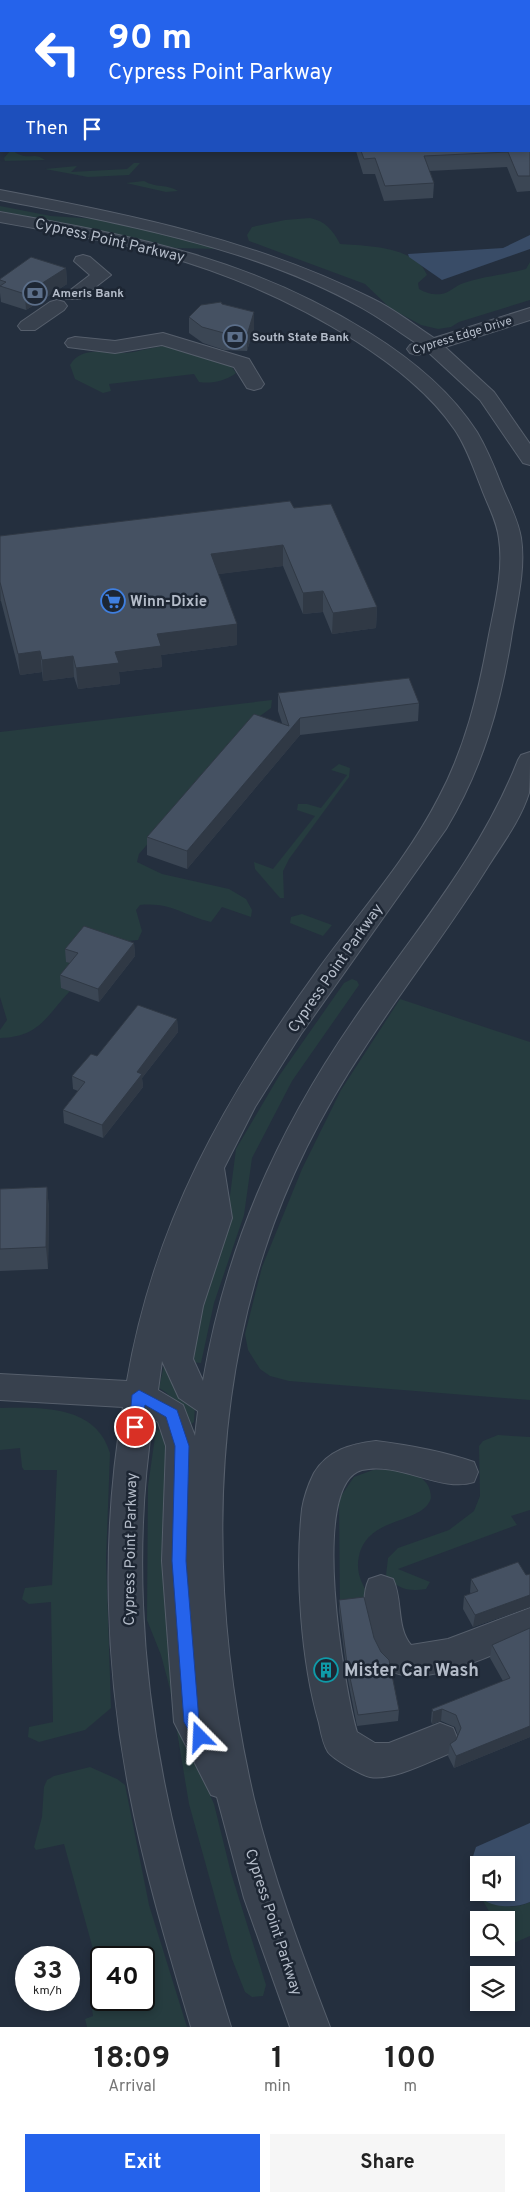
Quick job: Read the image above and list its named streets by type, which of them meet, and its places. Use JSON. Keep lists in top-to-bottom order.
{
  "streets": {
    "street": ["Cypress Point Parkway", "Cypress Edge Drive"]
  },
  "crossings": [
    ["Cypress Point Parkway", "Cypress Edge Drive"]
  ],
  "places": {
    "bank": ["Ameris Bank", "South State Bank"],
    "supermarket": ["Winn-Dixie"],
    "building": ["Mister Car Wash"]
  },
  "page": {
    "turn": ["90 m", "Cypress Point Parkway"],
    "then": "Then",
    "speed": "33 km/h",
    "limit": "40",
    "eta": [
      "18:09",
      "Arrival",
      "1",
      "min",
      "100",
      "m"
    ],
    "buttons": ["Exit", "Share"]
  }
}
